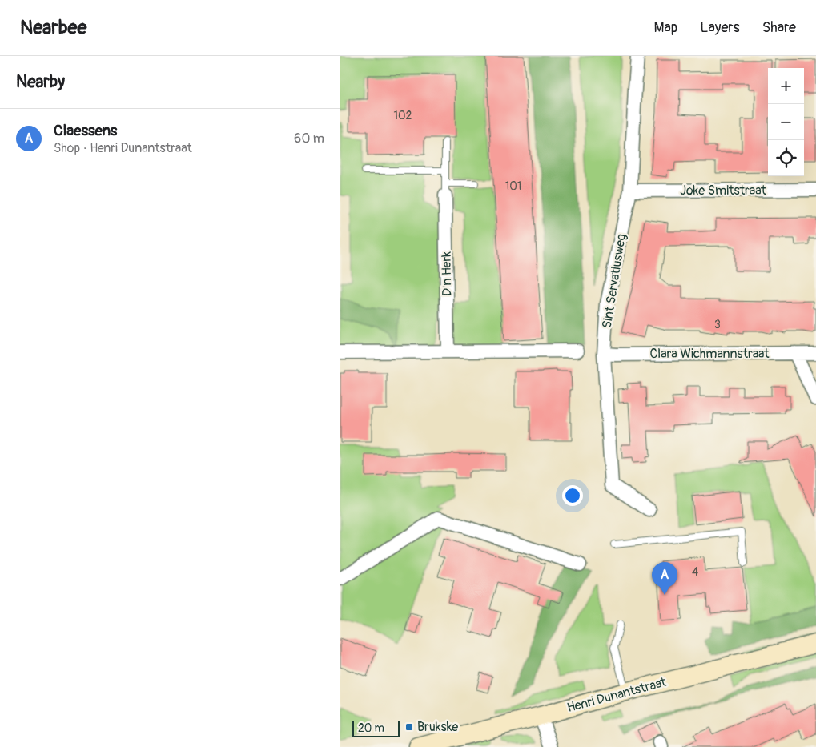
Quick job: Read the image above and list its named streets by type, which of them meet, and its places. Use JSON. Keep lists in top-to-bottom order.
{
  "streets": {
    "street": [
      "Joke Smitstraat",
      "D'n Herk",
      "Sint Servatiusweg",
      "Clara Wichmannstraat",
      "Henri Dunantstraat"
    ]
  },
  "crossings": [
    ["Joke Smitstraat", "Sint Servatiusweg"],
    ["Sint Servatiusweg", "Clara Wichmannstraat"]
  ],
  "places": {
    "transit": ["Brukske"]
  },
  "house_numbers": [
    "102",
    "101",
    "3",
    "4"
  ],
  "scale_bar": "20 m",
  "page": {
    "header": "Nearbee",
    "nav": ["Map", "Layers", "Share"],
    "heading": "Nearby",
    "map_buttons": ["+", "−"],
    "list": [
      {
        "mark": "A",
        "name": "Claessens",
        "note": "Shop · Henri Dunantstraat",
        "value": "60 m"
      }
    ],
    "pins": "A",
    "scale": "20 m"
  }
}
